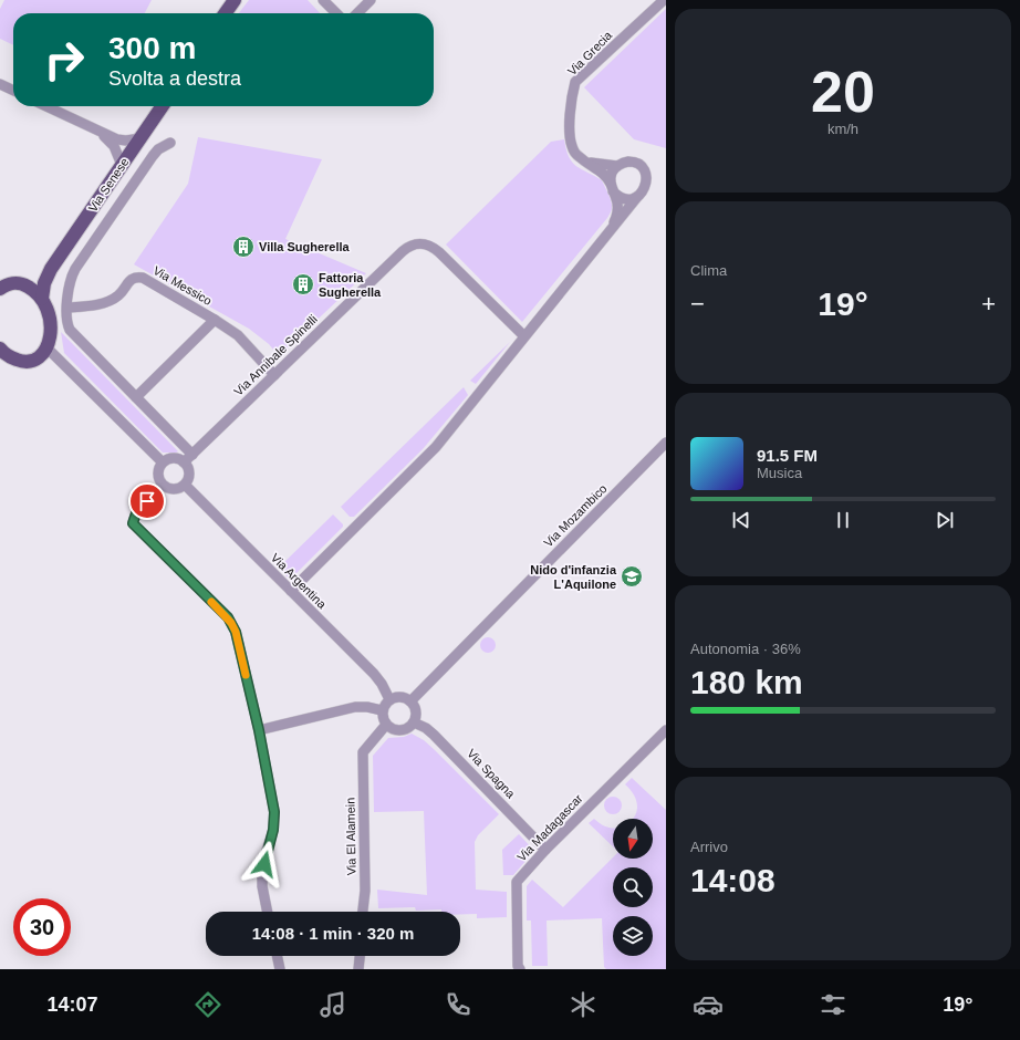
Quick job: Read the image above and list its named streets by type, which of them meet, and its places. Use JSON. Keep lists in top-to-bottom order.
{
  "streets": {
    "main road": ["Via Senese"],
    "street": [
      "Via Grecia",
      "Via Messico",
      "Via Annibale Spinelli",
      "Via Mozambico",
      "Via Argentina",
      "Via Spagna",
      "Via Madagascar",
      "Via El Alamein"
    ]
  },
  "crossings": [
    ["Via Messico", "Via Annibale Spinelli"],
    ["Via Annibale Spinelli", "Via Argentina"],
    ["Via Mozambico", "Via Argentina"],
    ["Via Mozambico", "Via Spagna"],
    ["Via Mozambico", "Via El Alamein"],
    ["Via Argentina", "Via Spagna"],
    ["Via Argentina", "Via El Alamein"],
    ["Via Spagna", "Via Madagascar"],
    ["Via Spagna", "Via El Alamein"]
  ],
  "places": {
    "building": ["Villa Sugherella", "Fattoria Sugherella"],
    "school or university": ["Nido d'infanzia L'Aquilone"]
  },
  "north": "bottom",
  "page": {
    "tile": [
      ["20", "km/h"],
      "Clima",
      ["Autonomia · 36%", "180 km"],
      ["Arrivo", "14:08"]
    ],
    "turn": ["300 m", "Svolta a destra"],
    "heat": ["−", "19°", "+"],
    "song": ["91.5 FM", "Musica"],
    "limit": "30",
    "trip": "14:08 · 1 min · 320 m",
    "tabs": ["14:07", "19°"]
  }
}
